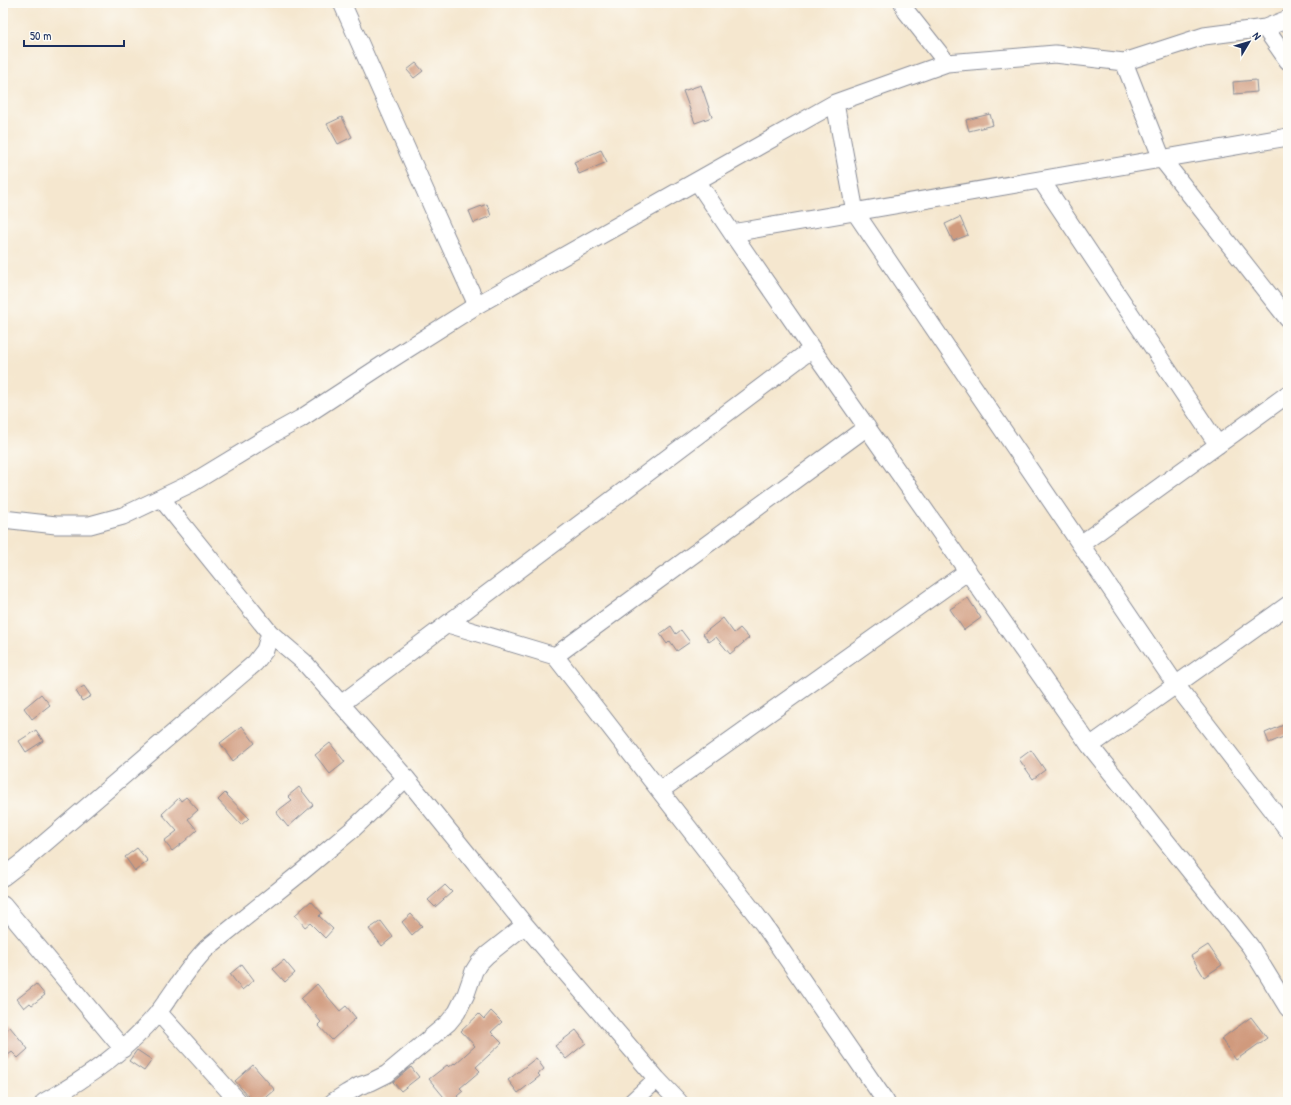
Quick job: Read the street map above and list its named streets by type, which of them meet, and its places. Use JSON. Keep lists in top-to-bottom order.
{
  "scale_bar": "50 m",
  "north": "top right"
}
